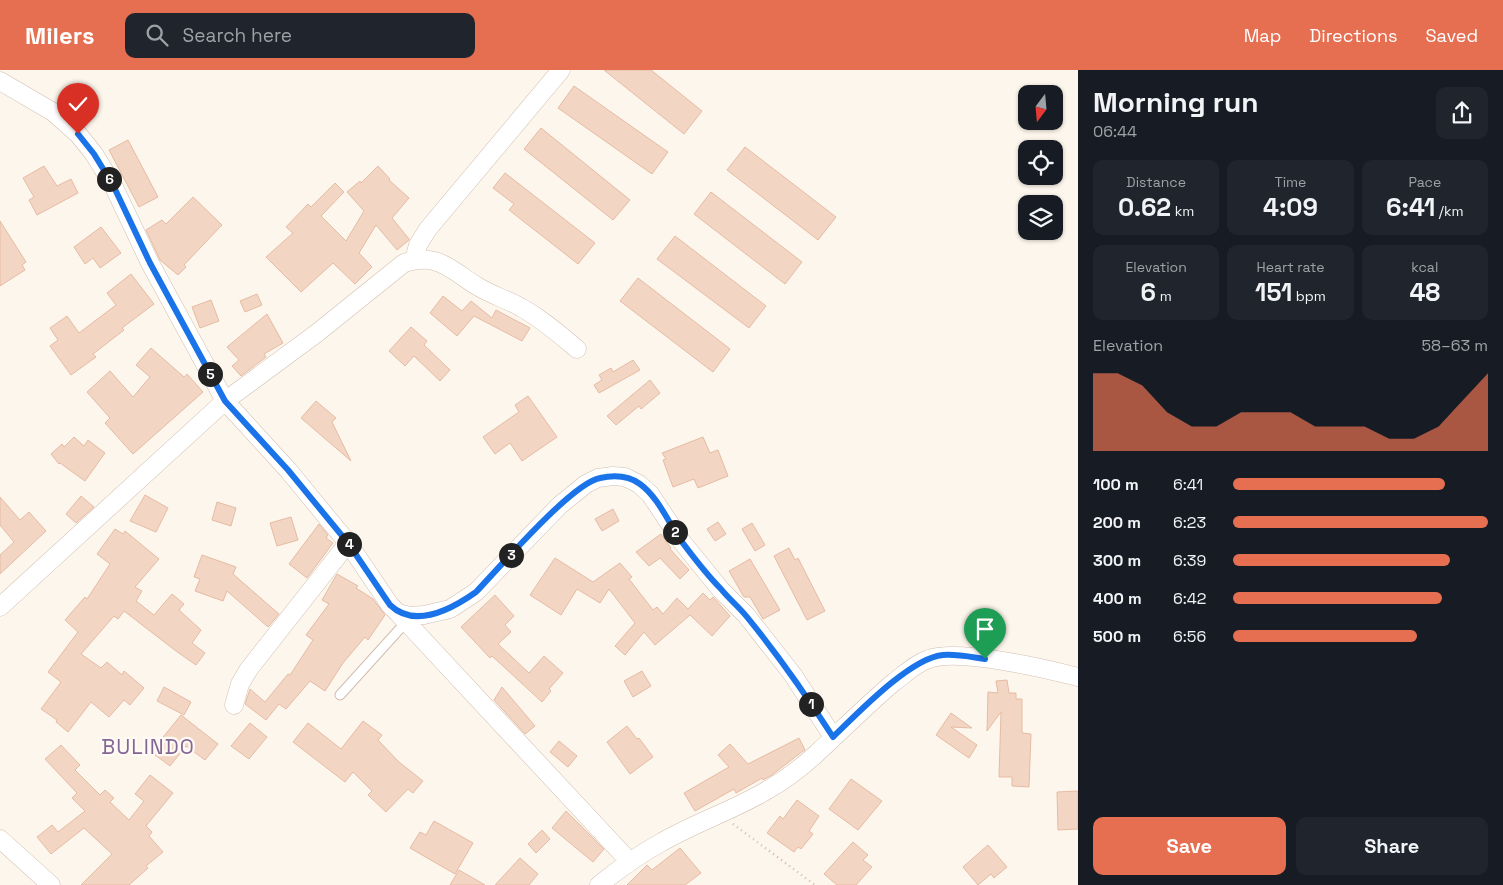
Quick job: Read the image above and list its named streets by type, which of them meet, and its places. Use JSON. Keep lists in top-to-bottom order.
{
  "districts": ["BULINDO"],
  "north": "bottom",
  "page": {
    "header": "Milers",
    "search": "Search here",
    "nav": ["Map", "Directions", "Saved"],
    "heading": ["Morning run", "06:44"],
    "stats": [
      ["Distance", "0.62 km"],
      ["Time", "4:09"],
      ["Pace", "6:41 /km"],
      ["Elevation", "6 m"],
      ["Heart rate", "151 bpm"],
      ["kcal", "48"]
    ],
    "pins": [
      "6",
      "5",
      "2",
      "4",
      "3",
      "1"
    ],
    "chart": ["Elevation", "58–63 m"],
    "list": [
      {
        "name": "100 m",
        "note": "6:41"
      },
      {
        "name": "200 m",
        "note": "6:23"
      },
      {
        "name": "300 m",
        "note": "6:39"
      },
      {
        "name": "400 m",
        "note": "6:42"
      },
      {
        "name": "500 m",
        "note": "6:56"
      }
    ],
    "buttons": ["Save", "Share"]
  }
}
